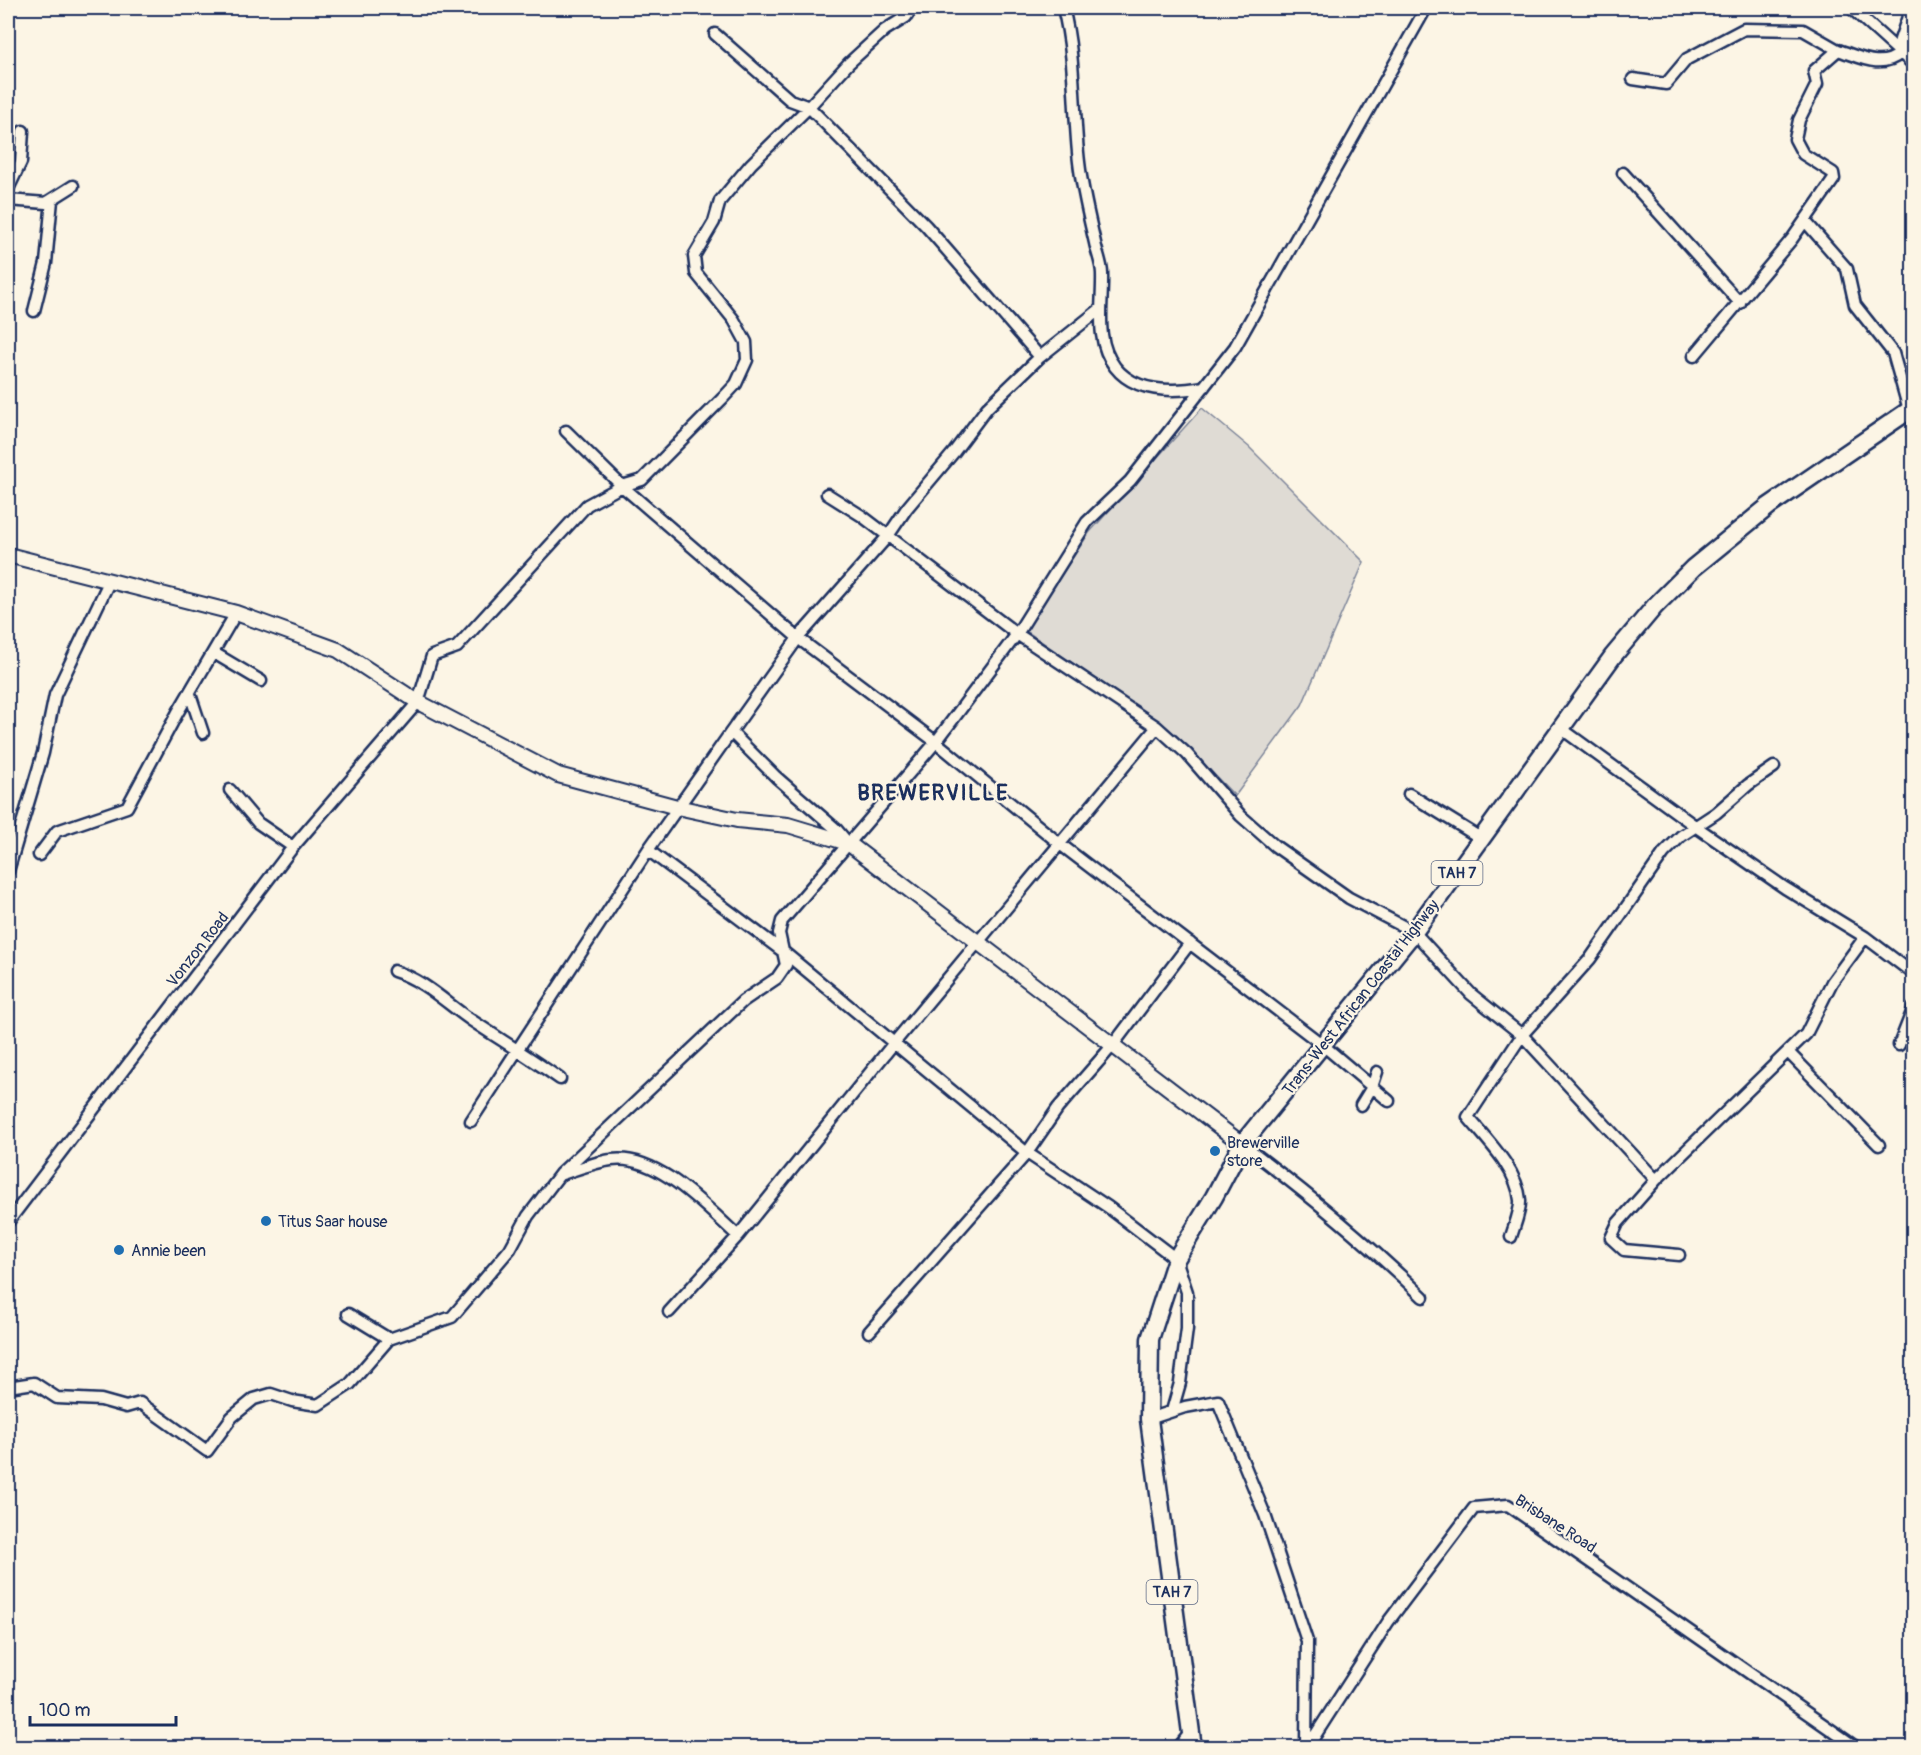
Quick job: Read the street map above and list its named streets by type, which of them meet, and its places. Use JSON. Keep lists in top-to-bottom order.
{
  "streets": {
    "highway": ["TAH 7", "Trans-West African Coastal Highway"],
    "street": ["Vonzon Road", "Brisbane Road"]
  },
  "districts": ["BREWERVILLE"],
  "places": ["Brewerville store", "Titus Saar house", "Annie been"],
  "scale_bar": "100 m"
}
